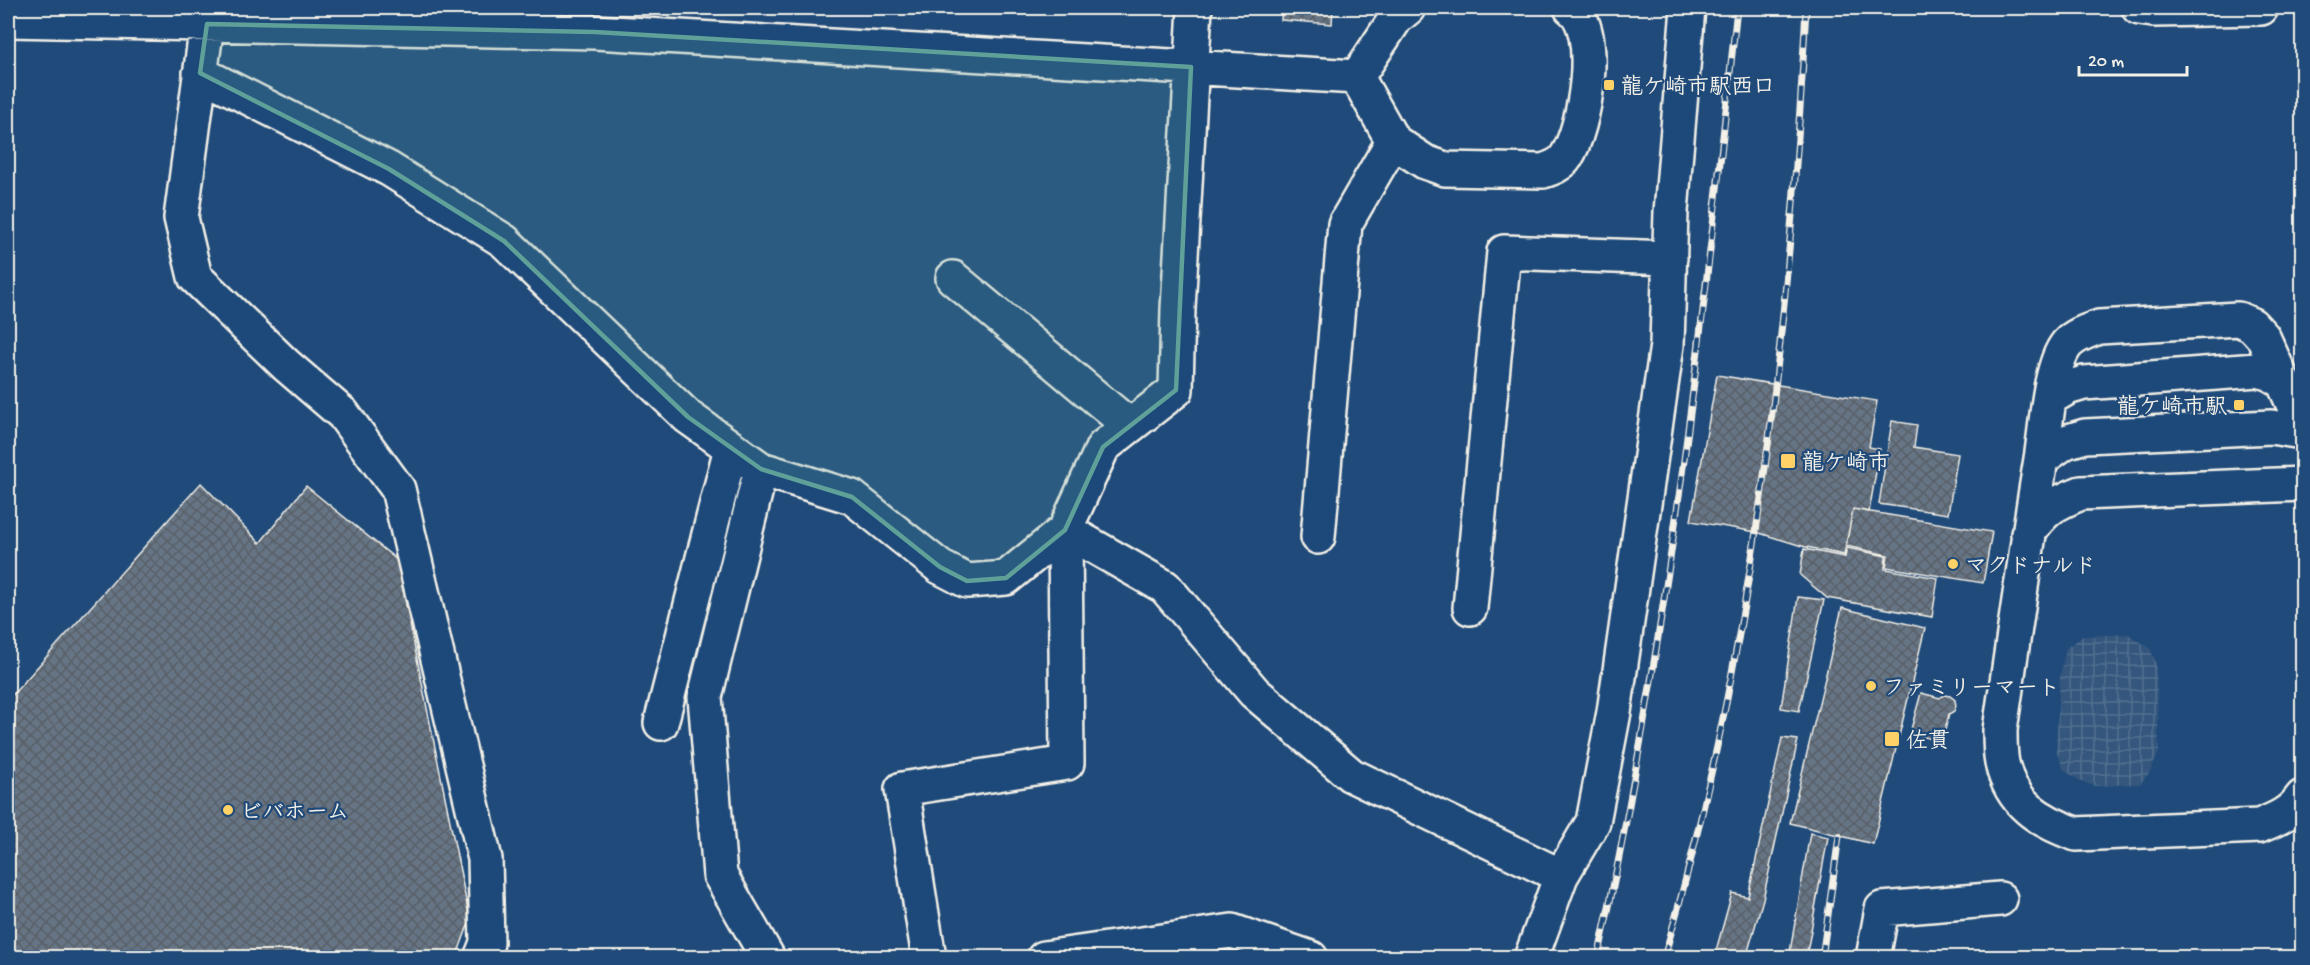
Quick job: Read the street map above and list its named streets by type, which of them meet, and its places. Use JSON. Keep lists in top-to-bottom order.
{
  "places": {
    "transit": [
      "龍ケ崎市駅西口",
      "龍ケ崎市駅",
      "龍ケ崎市",
      "佐貫"
    ],
    "other": ["マクドナルド", "ファミリーマート", "ビバホーム"]
  },
  "scale_bar": "20 m"
}
